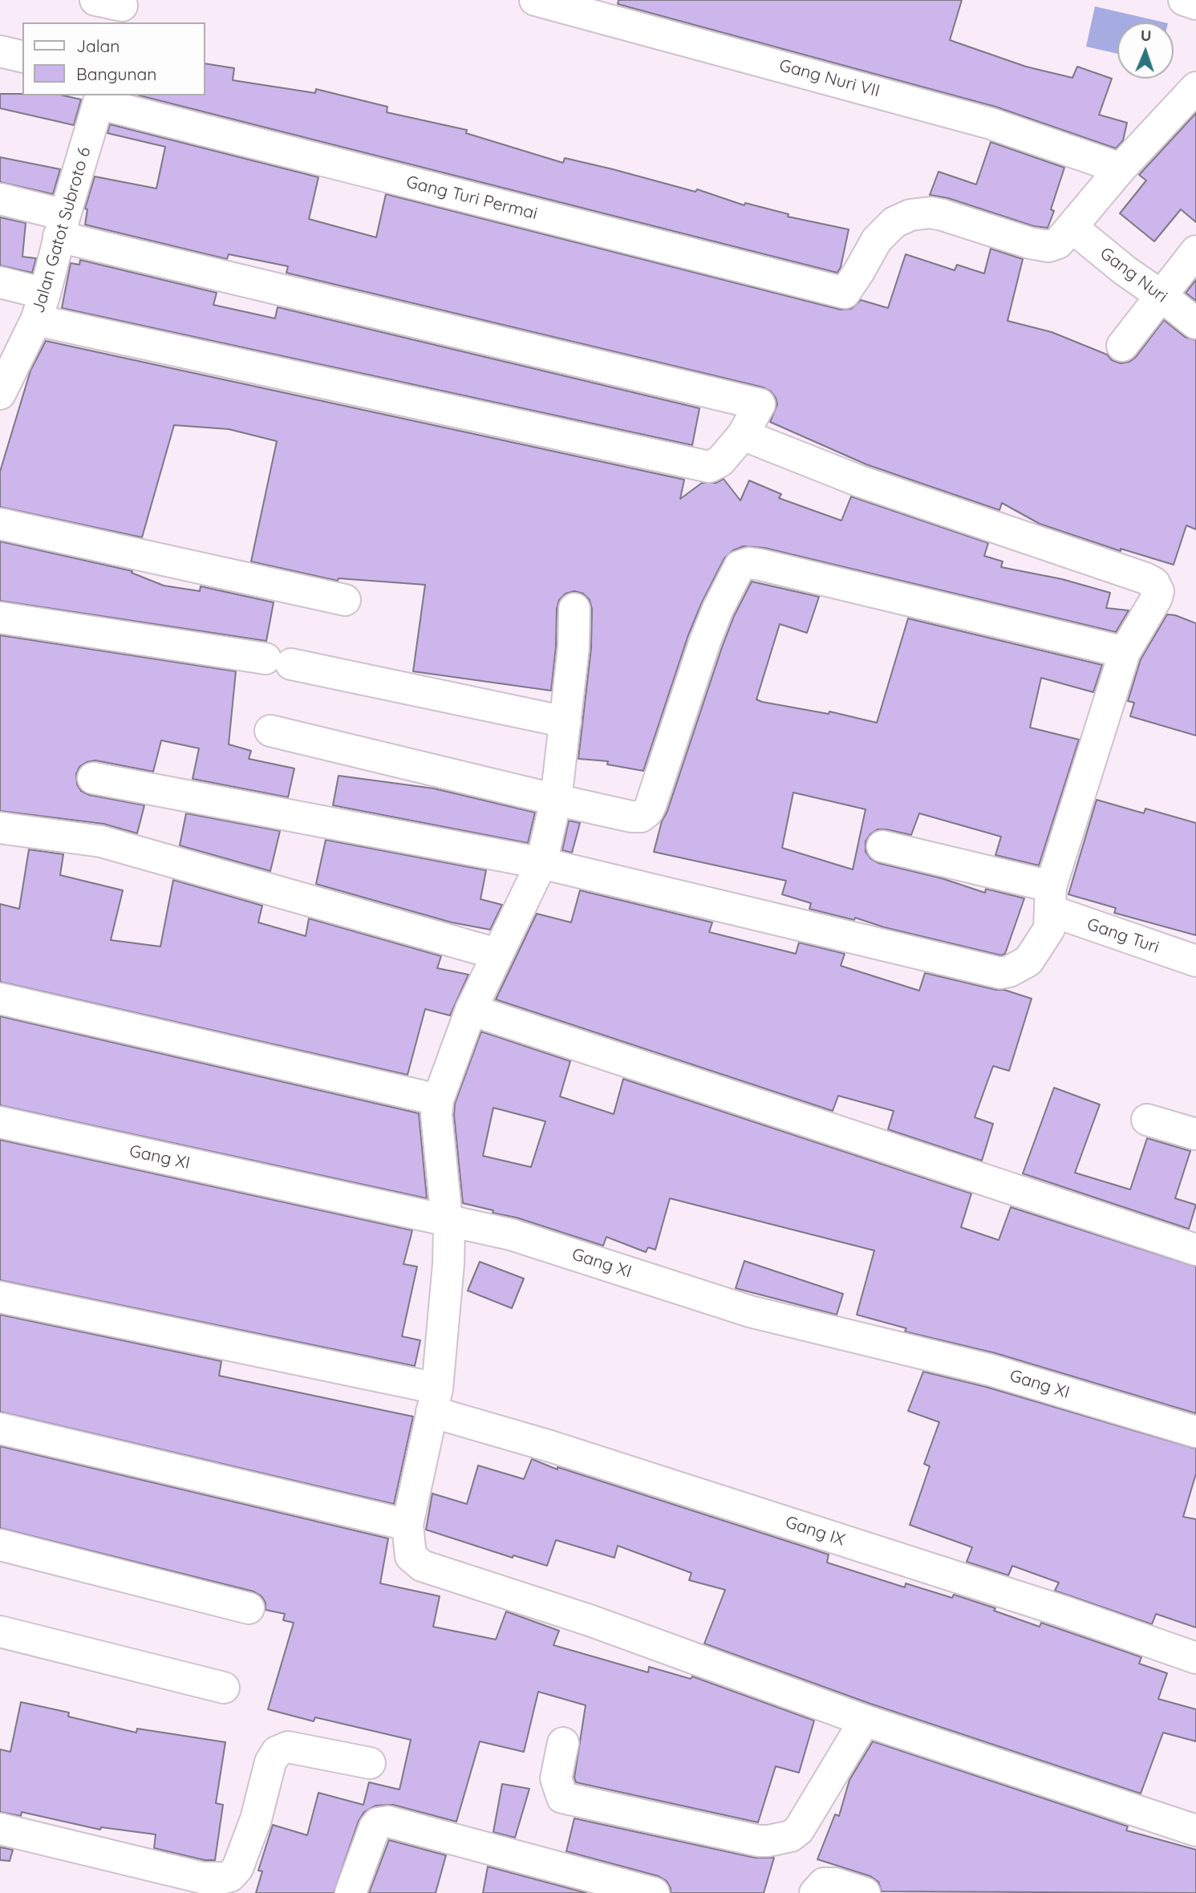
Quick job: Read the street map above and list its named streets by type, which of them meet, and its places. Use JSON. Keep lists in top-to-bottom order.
{
  "streets": {
    "street": [
      "Gang Nuri VII",
      "Gang Turi Permai",
      "Jalan Gatot Subroto 6",
      "Gang Nuri",
      "Gang Turi",
      "Gang XI",
      "Gang IX"
    ]
  },
  "crossings": [
    ["Gang Turi Permai", "Jalan Gatot Subroto 6"],
    ["Gang Turi Permai", "Gang Nuri"]
  ],
  "legend": ["Jalan", "Bangunan"],
  "north": "top"
}
